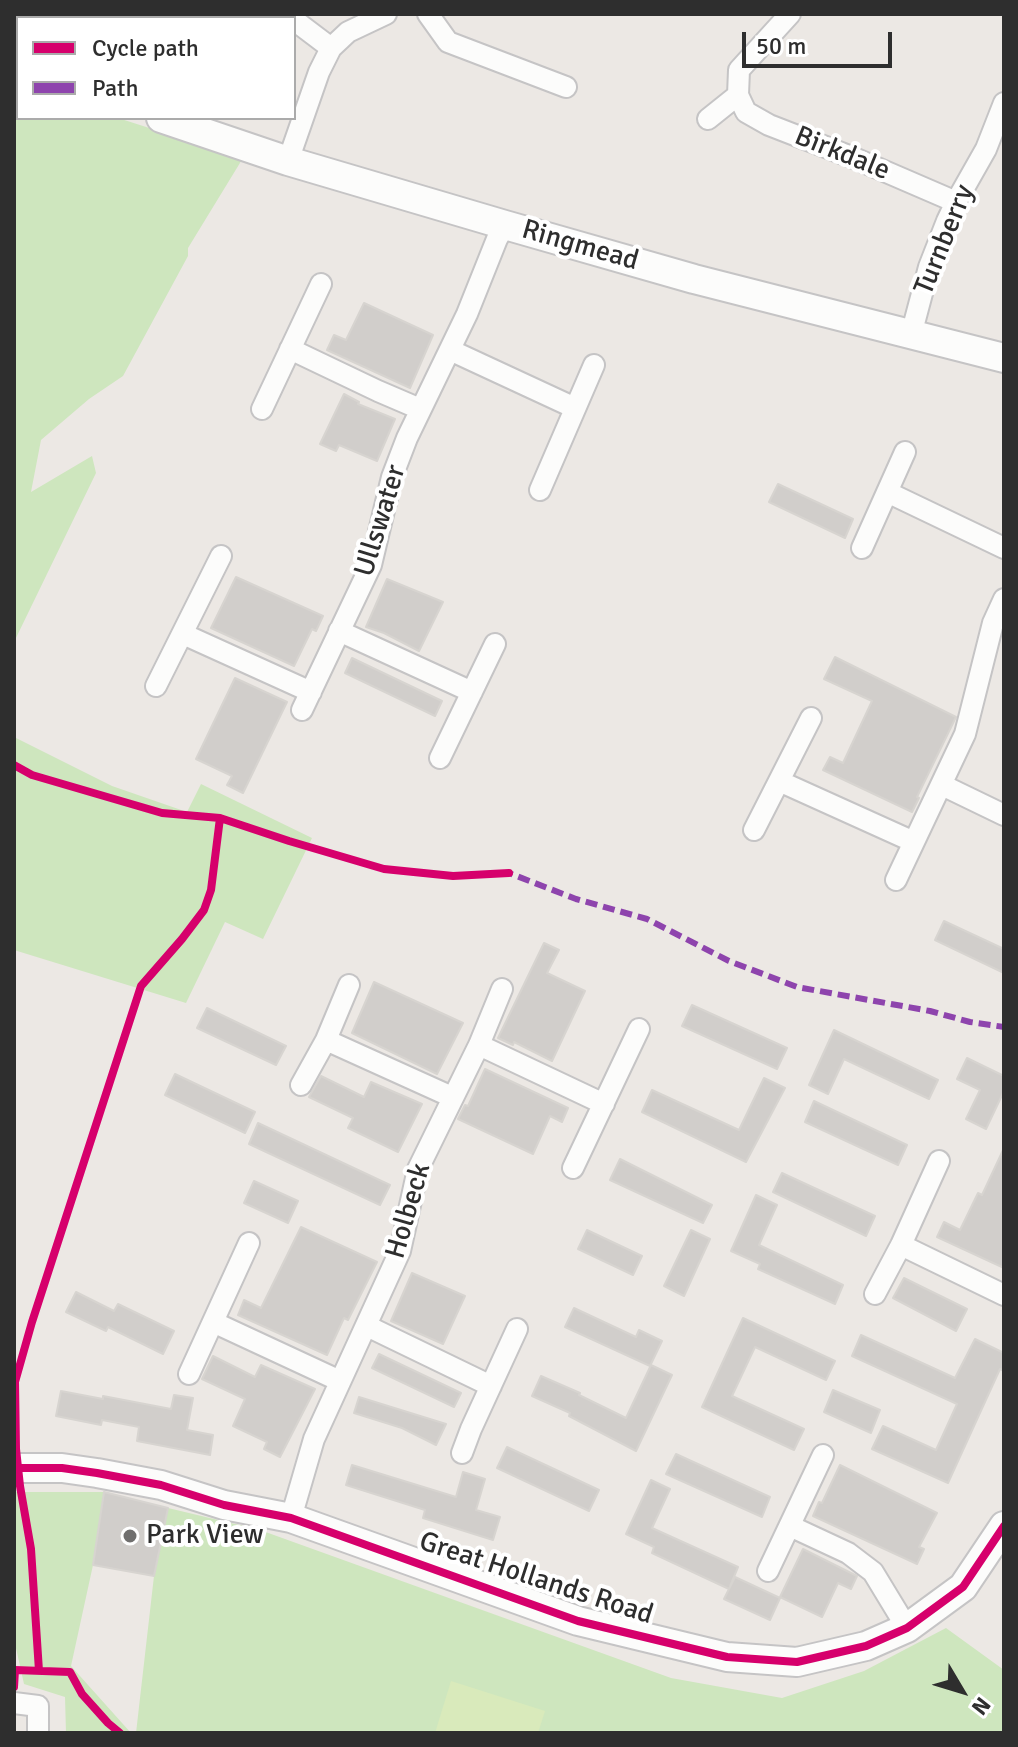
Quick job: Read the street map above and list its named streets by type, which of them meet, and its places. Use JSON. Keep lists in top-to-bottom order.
{
  "streets": {
    "street": [
      "Birkdale",
      "Turnberry",
      "Ringmead",
      "Ullswater",
      "Holbeck",
      "Great Hollands Road"
    ]
  },
  "crossings": [
    ["Birkdale", "Turnberry"],
    ["Turnberry", "Ringmead"],
    ["Ringmead", "Ullswater"],
    ["Holbeck", "Great Hollands Road"]
  ],
  "places": ["Park View"],
  "legend": ["Cycle path", "Path"],
  "scale_bar": "50 m",
  "north": "bottom right"
}
